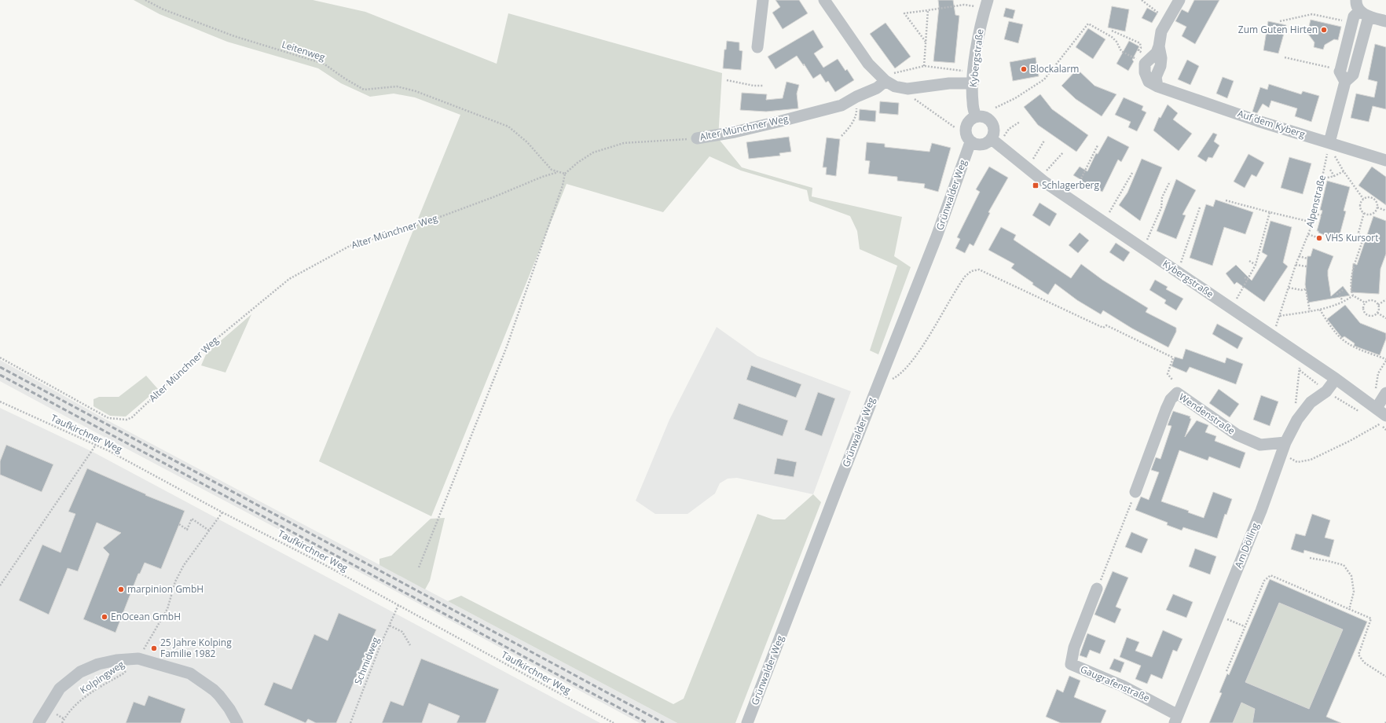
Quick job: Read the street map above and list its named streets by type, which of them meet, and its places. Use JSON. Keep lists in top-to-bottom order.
{
  "streets": {
    "street": [
      "Kybergstraße",
      "Auf dem Kyberg",
      "Alter Münchner Weg",
      "Grünwalder Weg",
      "Wendenstraße",
      "Am Dölling",
      "Gaugrafenstraße"
    ],
    "path": [
      "Leitenweg",
      "Alpenstraße",
      "Taufkirchner Weg",
      "Schmidweg",
      "Kolpingweg"
    ]
  },
  "crossings": [
    ["Leitenweg", "Alter Münchner Weg"],
    ["Kybergstraße", "Grünwalder Weg"],
    ["Kybergstraße", "Alpenstraße"],
    ["Kybergstraße", "Am Dölling"],
    ["Auf dem Kyberg", "Alpenstraße"],
    ["Wendenstraße", "Am Dölling"],
    ["Taufkirchner Weg", "Schmidweg"],
    ["Taufkirchner Weg", "Kolpingweg"],
    ["Am Dölling", "Gaugrafenstraße"]
  ],
  "places": {
    "other": [
      "Zum Guten Hirten",
      "Blockalarm",
      "VHS Kursort",
      "marpinion GmbH",
      "EnOcean GmbH",
      "25 Jahre Kolping Familie 1982"
    ],
    "transit": ["Schlagerberg"]
  }
}
